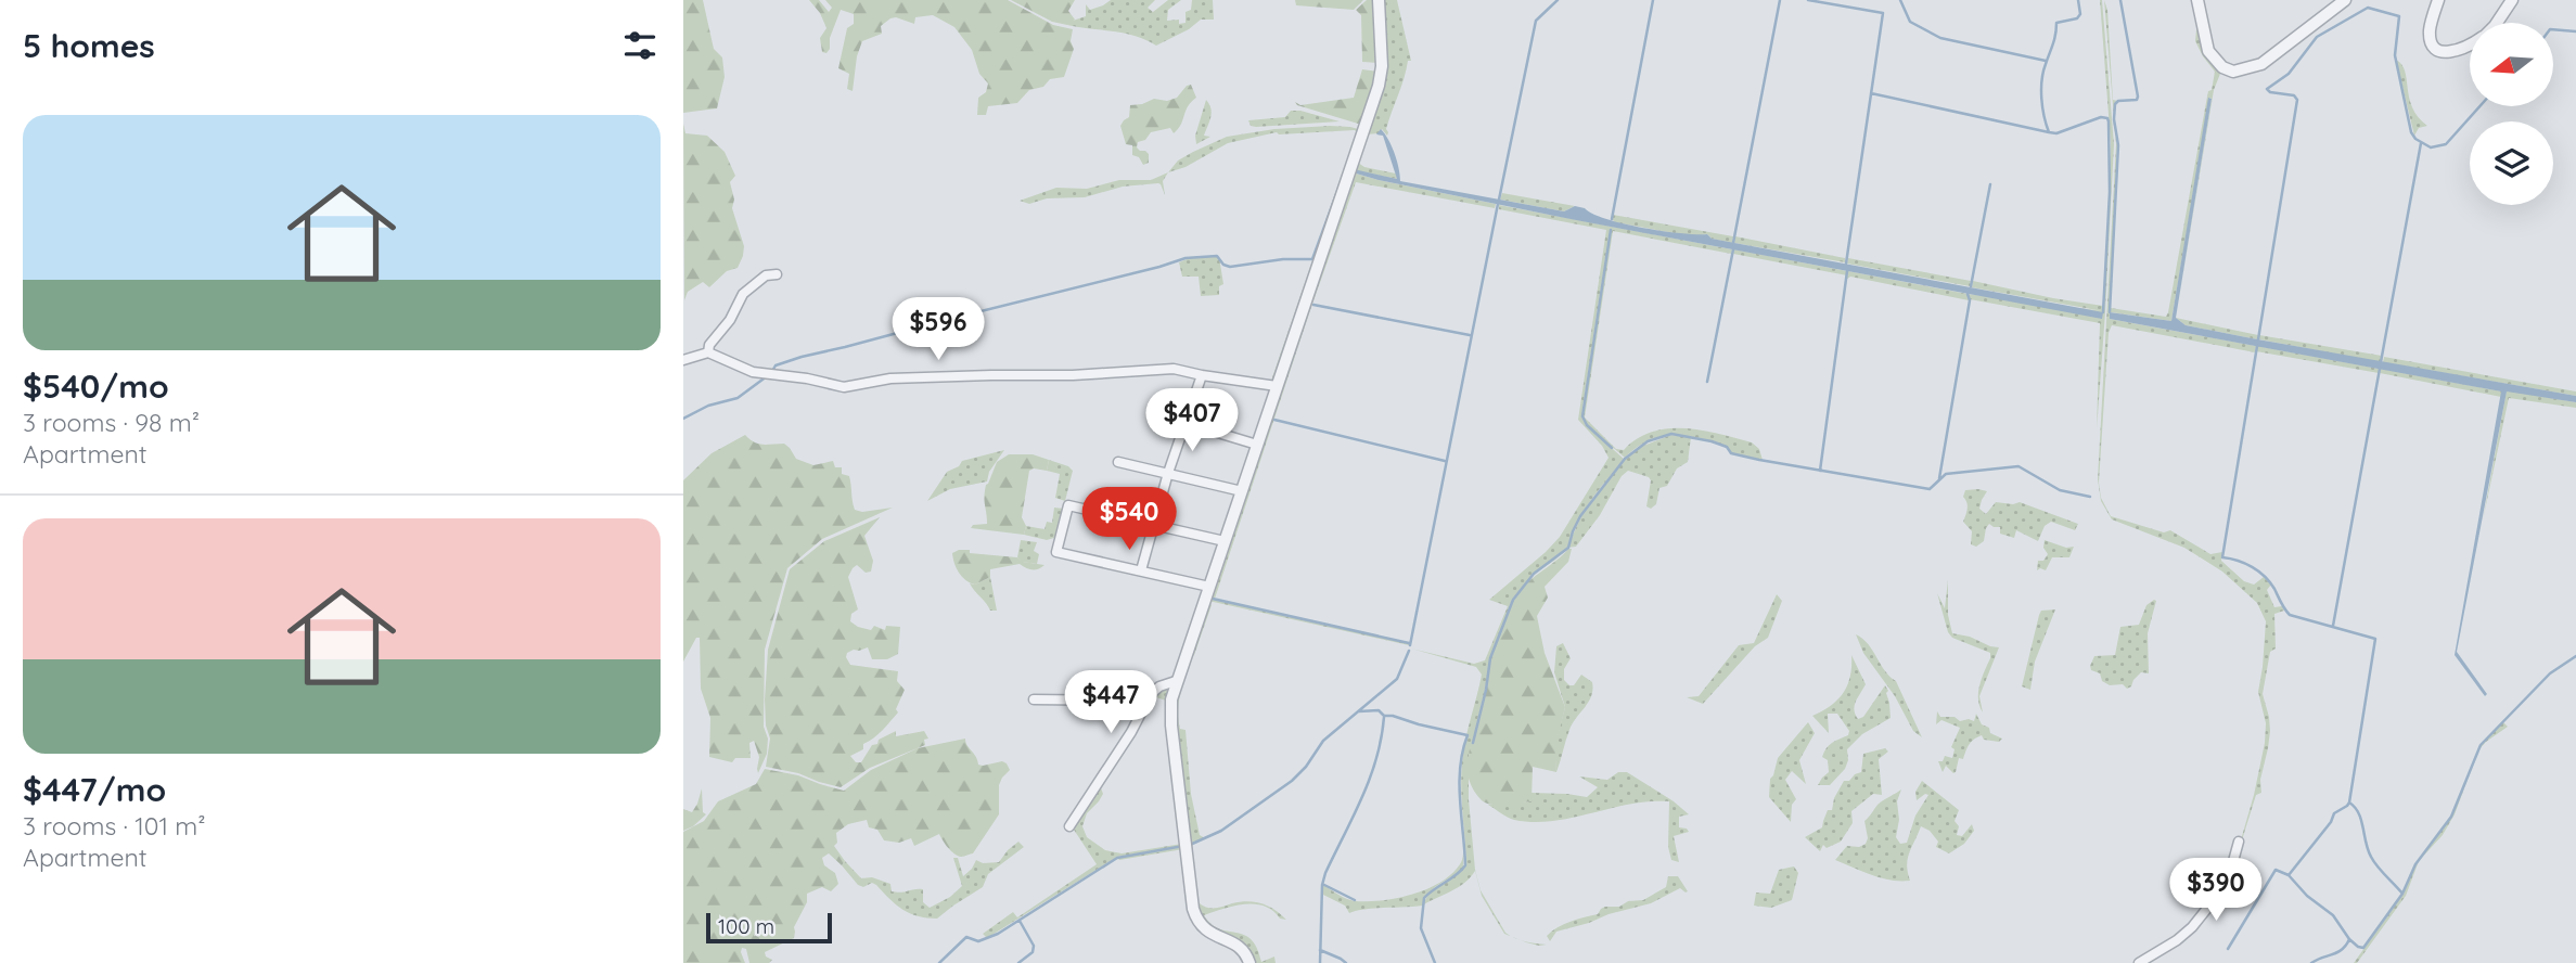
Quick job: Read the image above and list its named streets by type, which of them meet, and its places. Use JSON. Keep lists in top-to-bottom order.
{
  "scale_bar": "100 m",
  "north": "left",
  "page": {
    "heading": "5 homes",
    "list": [
      {
        "name": "$540/mo",
        "note": "3 rooms · 98 m² · Apartment"
      },
      {
        "name": "$447/mo",
        "note": "3 rooms · 101 m² · Apartment"
      }
    ],
    "price": [
      "$596",
      "$407",
      "$540",
      "$447",
      "$390"
    ],
    "scale": "100 m"
  }
}
